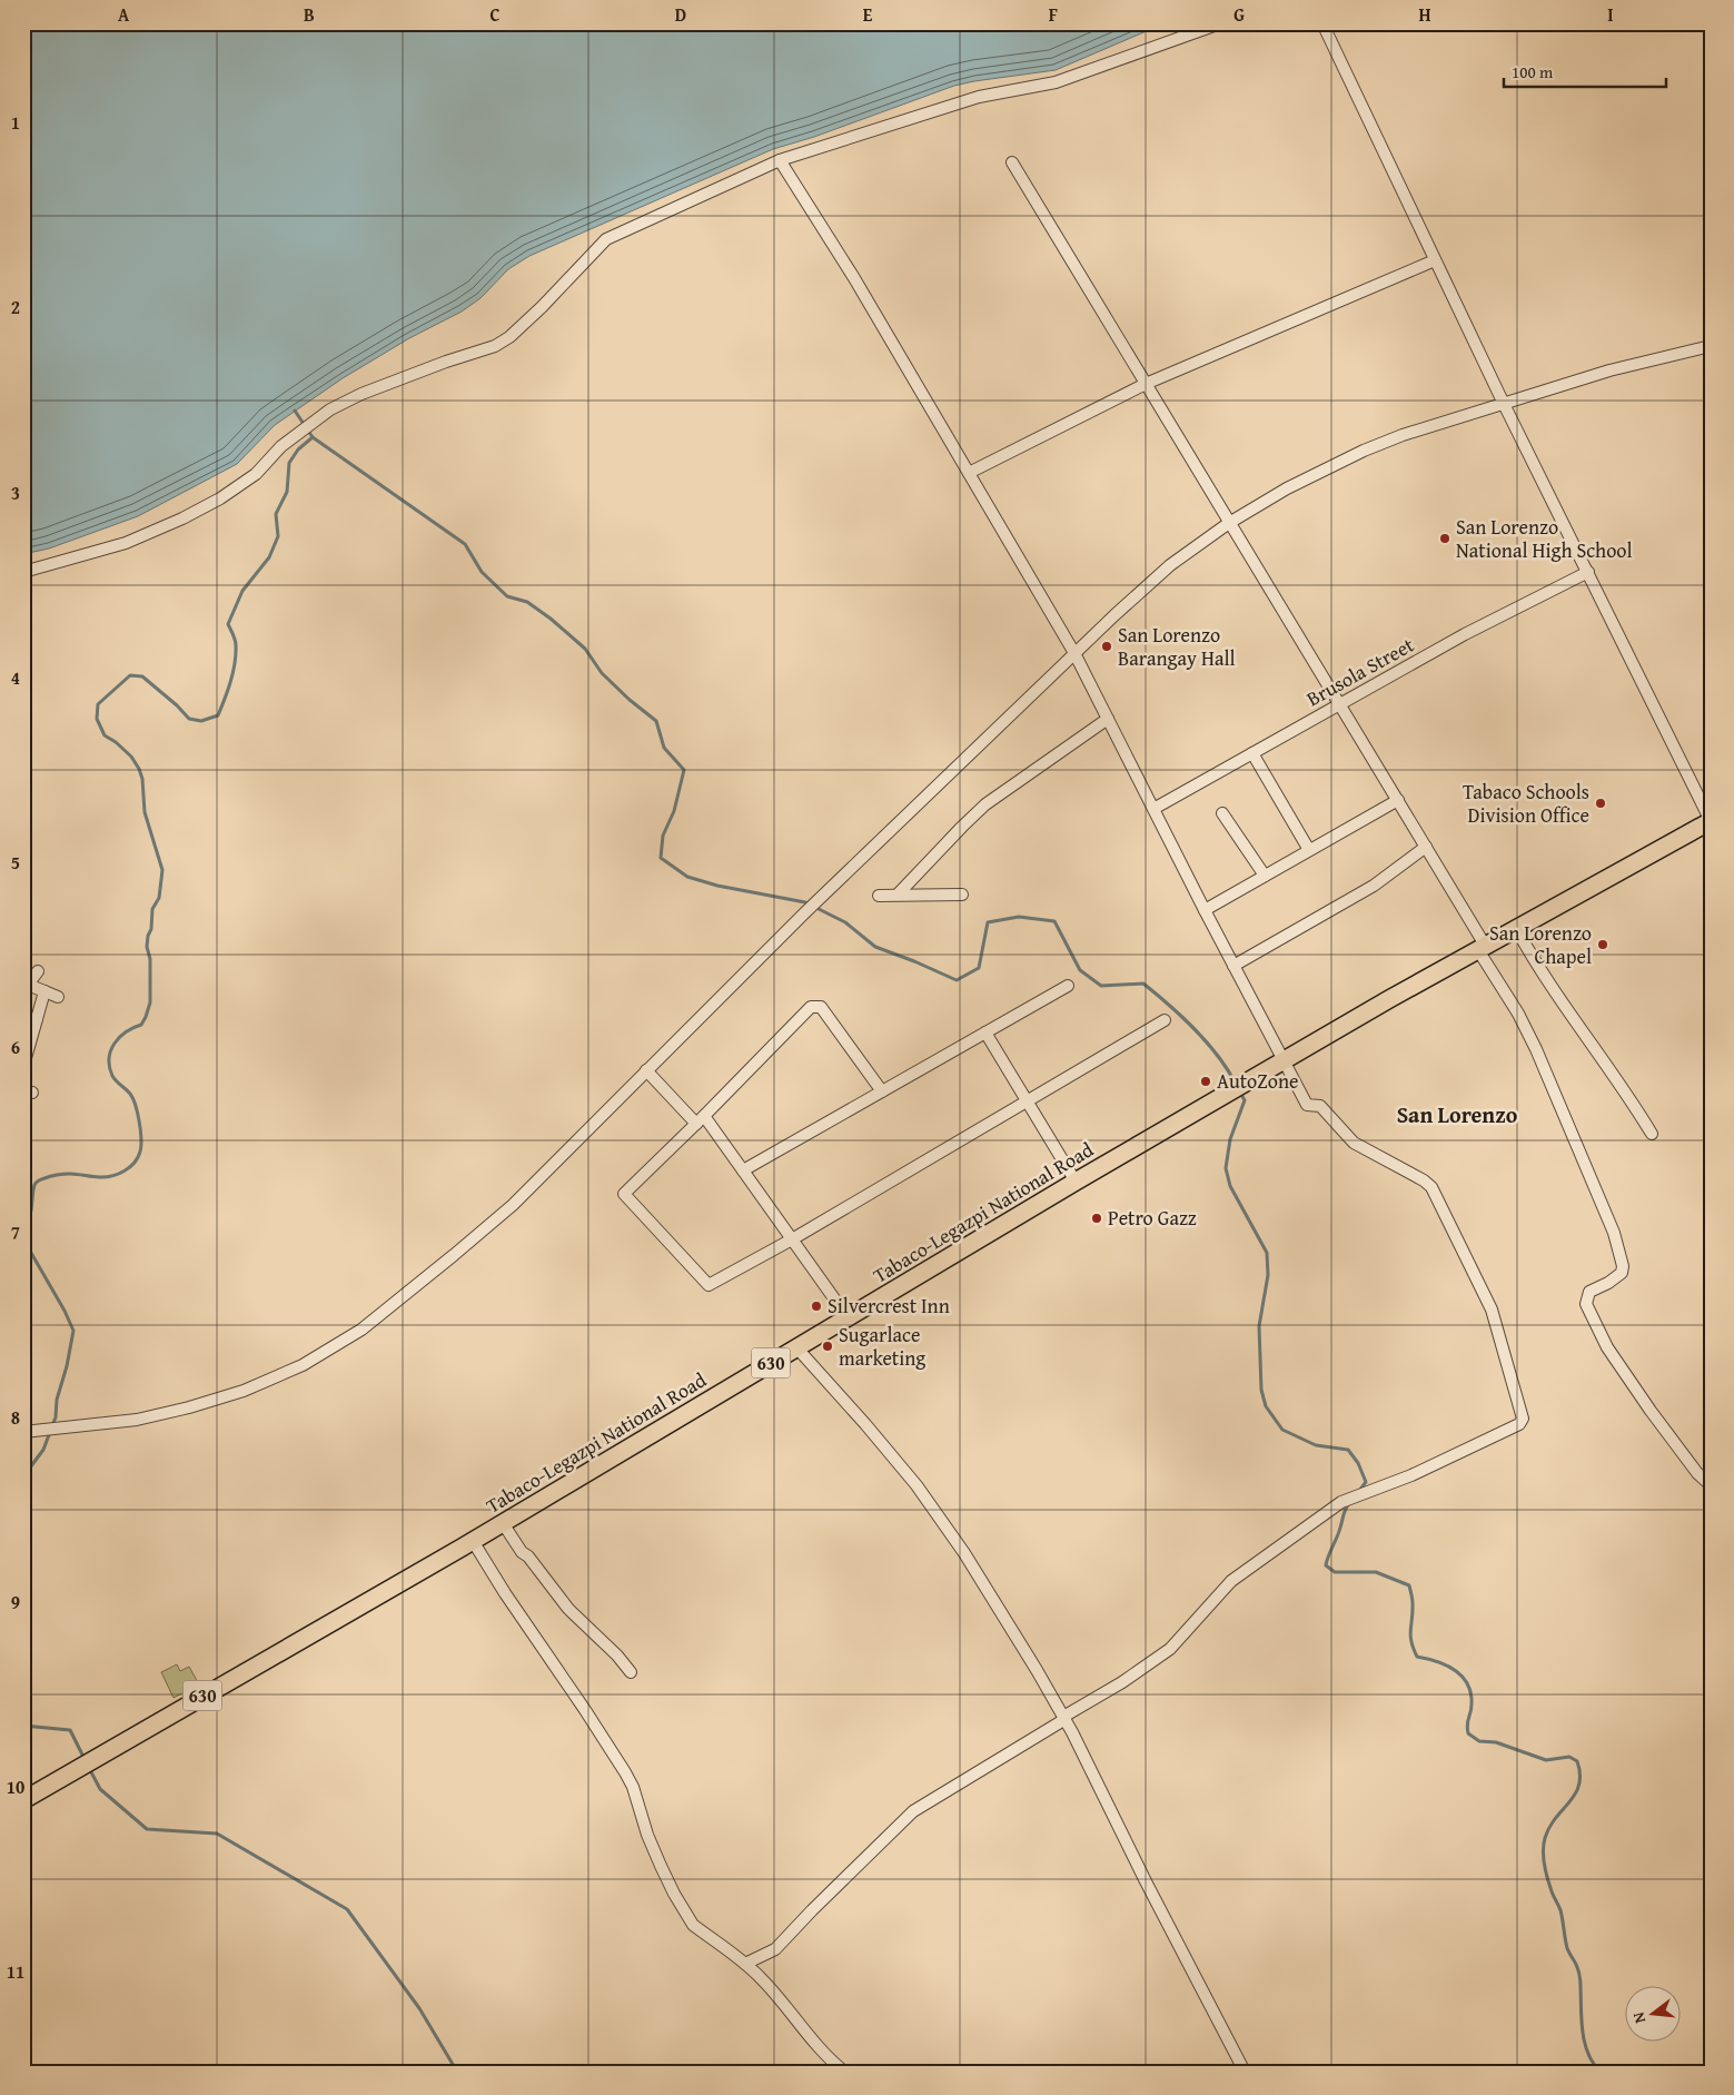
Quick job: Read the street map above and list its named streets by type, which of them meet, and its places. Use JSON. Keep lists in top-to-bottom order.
{
  "streets": {
    "main road": ["Tabaco-Legazpi National Road", "630"],
    "street": ["Brusola Street"]
  },
  "districts": ["San Lorenzo"],
  "places": [
    "San Lorenzo National High School",
    "San Lorenzo Barangay Hall",
    "Tabaco Schools Division Office",
    "San Lorenzo Chapel",
    "AutoZone",
    "Petro Gazz",
    "Silvercrest Inn",
    "Sugarlace marketing"
  ],
  "scale_bar": "100 m",
  "north": "left",
  "grid": {
    "columns": [
      "A",
      "B",
      "C",
      "D",
      "E",
      "F",
      "G",
      "H",
      "I"
    ],
    "rows": [
      "1",
      "2",
      "3",
      "4",
      "5",
      "6",
      "7",
      "8",
      "9",
      "10",
      "11"
    ]
  }
}
